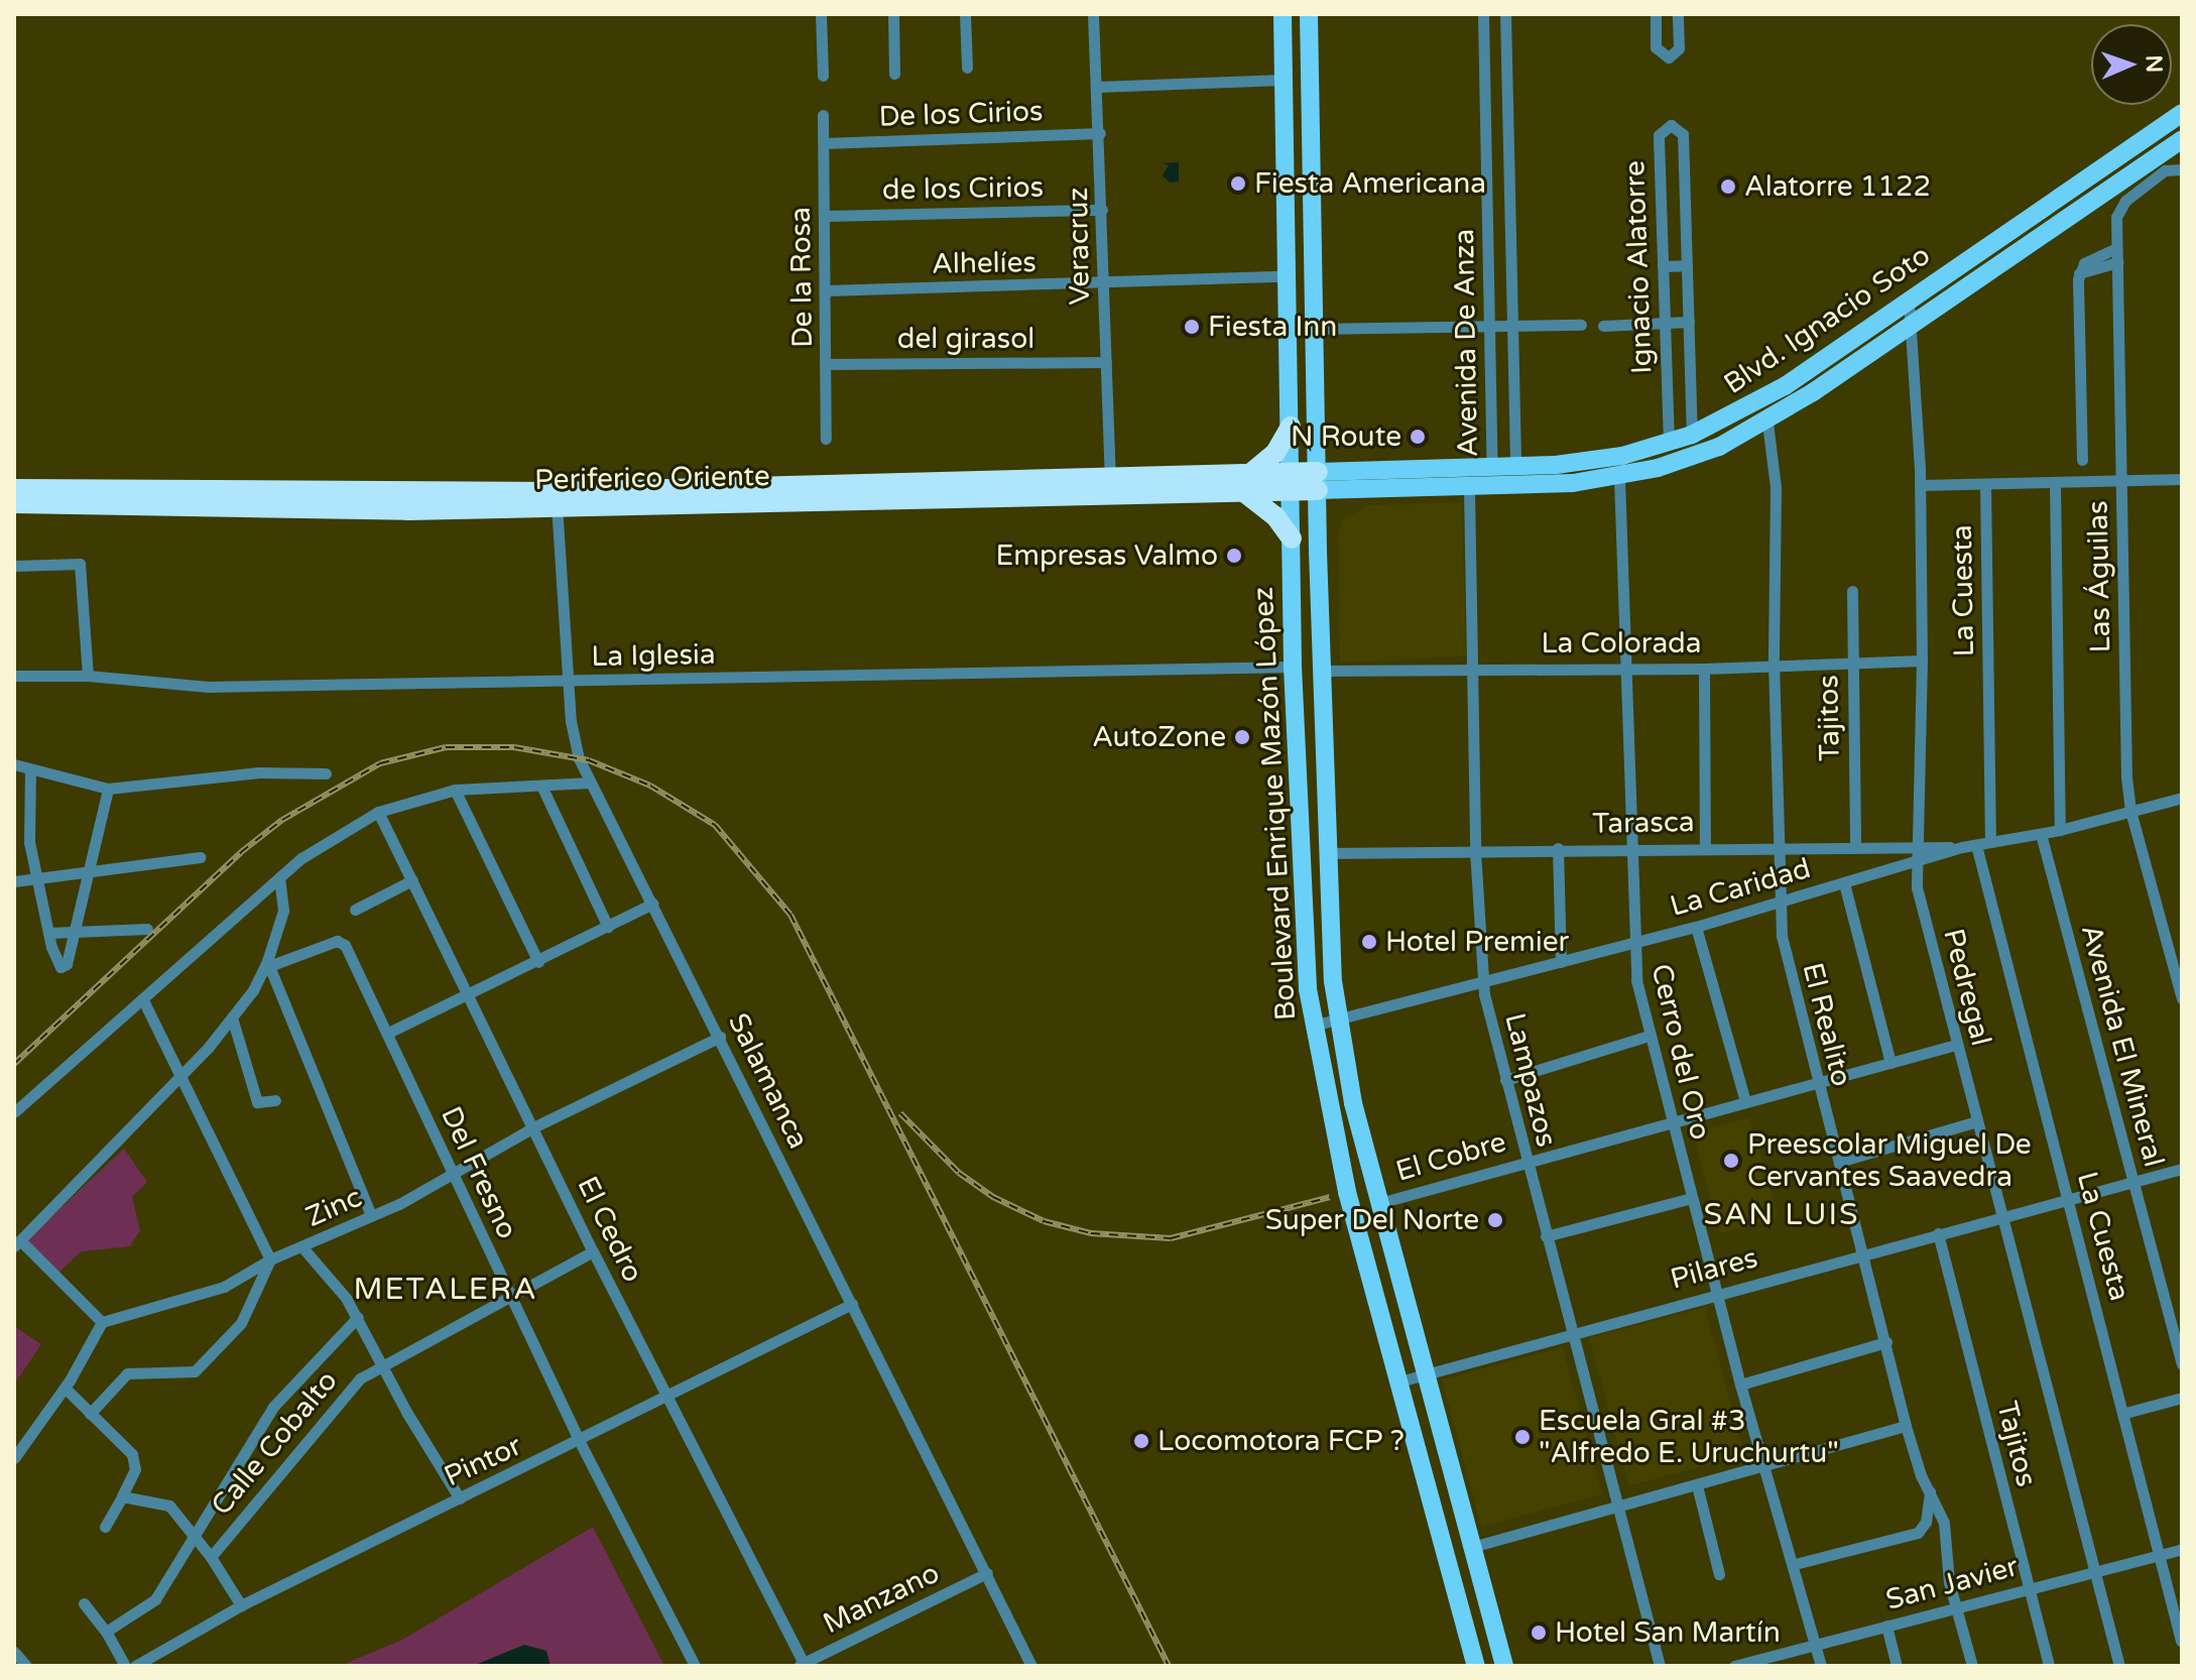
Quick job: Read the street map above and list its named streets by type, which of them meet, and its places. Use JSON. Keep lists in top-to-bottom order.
{
  "streets": {
    "highway": ["Periferico Oriente"],
    "main road": ["Blvd. Ignacio Soto", "Boulevard Enrique Mazón López"],
    "street": [
      "De los Cirios",
      "de los Cirios",
      "Veracruz",
      "Alhelíes",
      "Ignacio Alatorre",
      "De la Rosa",
      "del girasol",
      "Avenida De Anza",
      "Las Águilas",
      "La Cuesta",
      "La Colorada",
      "La Iglesia",
      "Tajitos",
      "Tarasca",
      "La Caridad",
      "Pedregal",
      "El Realito",
      "Avenida El Mineral",
      "Cerro del Oro",
      "Lampazos",
      "Salamanca",
      "El Cobre",
      "Del Fresno",
      "Zinc",
      "El Cedro",
      "Pilares",
      "Calle Cobalto",
      "Pintor",
      "San Javier",
      "Manzano"
    ]
  },
  "crossings": [
    ["De los Cirios", "Veracruz"],
    ["De los Cirios", "De la Rosa"],
    ["de los Cirios", "Veracruz"],
    ["de los Cirios", "De la Rosa"],
    ["Veracruz", "Alhelíes"],
    ["Veracruz", "del girasol"],
    ["Veracruz", "Periferico Oriente"],
    ["Alhelíes", "De la Rosa"],
    ["Alhelíes", "Boulevard Enrique Mazón López"],
    ["Ignacio Alatorre", "Blvd. Ignacio Soto"],
    ["De la Rosa", "del girasol"],
    ["Blvd. Ignacio Soto", "Avenida De Anza"],
    ["Blvd. Ignacio Soto", "Periferico Oriente"],
    ["Blvd. Ignacio Soto", "Las Águilas"],
    ["Blvd. Ignacio Soto", "Boulevard Enrique Mazón López"],
    ["Blvd. Ignacio Soto", "Pedregal"],
    ["Blvd. Ignacio Soto", "El Realito"],
    ["Blvd. Ignacio Soto", "Cerro del Oro"],
    ["Blvd. Ignacio Soto", "Lampazos"],
    ["Periferico Oriente", "Boulevard Enrique Mazón López"],
    ["Periferico Oriente", "Salamanca"],
    ["Las Águilas", "La Caridad"],
    ["La Cuesta", "La Caridad"],
    ["La Cuesta", "Pilares"],
    ["La Cuesta", "San Javier"],
    ["La Colorada", "Tajitos"],
    ["La Colorada", "Boulevard Enrique Mazón López"],
    ["La Colorada", "Pedregal"],
    ["La Colorada", "El Realito"],
    ["La Colorada", "Cerro del Oro"],
    ["La Colorada", "Lampazos"],
    ["La Iglesia", "Boulevard Enrique Mazón López"],
    ["La Iglesia", "Salamanca"],
    ["Tajitos", "Tarasca"],
    ["Tajitos", "Pilares"],
    ["Tajitos", "San Javier"],
    ["Boulevard Enrique Mazón López", "Tarasca"],
    ["Boulevard Enrique Mazón López", "La Caridad"],
    ["Boulevard Enrique Mazón López", "El Cobre"],
    ["Boulevard Enrique Mazón López", "Pilares"],
    ["Tarasca", "La Caridad"],
    ["Tarasca", "Pedregal"],
    ["Tarasca", "El Realito"],
    ["Tarasca", "Cerro del Oro"],
    ["Tarasca", "Lampazos"],
    ["La Caridad", "Pedregal"],
    ["La Caridad", "El Realito"],
    ["La Caridad", "Avenida El Mineral"],
    ["La Caridad", "Cerro del Oro"],
    ["La Caridad", "Lampazos"],
    ["Pedregal", "El Cobre"],
    ["Pedregal", "Pilares"],
    ["Pedregal", "San Javier"],
    ["El Realito", "El Cobre"],
    ["El Realito", "Pilares"],
    ["El Realito", "San Javier"],
    ["Avenida El Mineral", "Pilares"],
    ["Cerro del Oro", "El Cobre"],
    ["Cerro del Oro", "Pilares"],
    ["Cerro del Oro", "San Javier"],
    ["Lampazos", "El Cobre"],
    ["Lampazos", "Pilares"],
    ["Salamanca", "Zinc"],
    ["Salamanca", "Pintor"],
    ["Salamanca", "Manzano"],
    ["Del Fresno", "Zinc"],
    ["Del Fresno", "Calle Cobalto"],
    ["Del Fresno", "Pintor"],
    ["Zinc", "El Cedro"],
    ["El Cedro", "Calle Cobalto"],
    ["El Cedro", "Pintor"],
    ["El Cedro", "Manzano"]
  ],
  "districts": ["SAN LUIS", "METALERA"],
  "places": [
    "Fiesta Americana",
    "Alatorre 1122",
    "Fiesta Inn",
    "N Route",
    "Empresas Valmo",
    "AutoZone",
    "Hotel Premier",
    "Preescolar Miguel De Cervantes Saavedra",
    "Super Del Norte",
    "Escuela Gral #3 \"Alfredo E. Uruchurtu\"",
    "Locomotora FCP ?",
    "Hotel San Martín"
  ],
  "north": "right"
}
